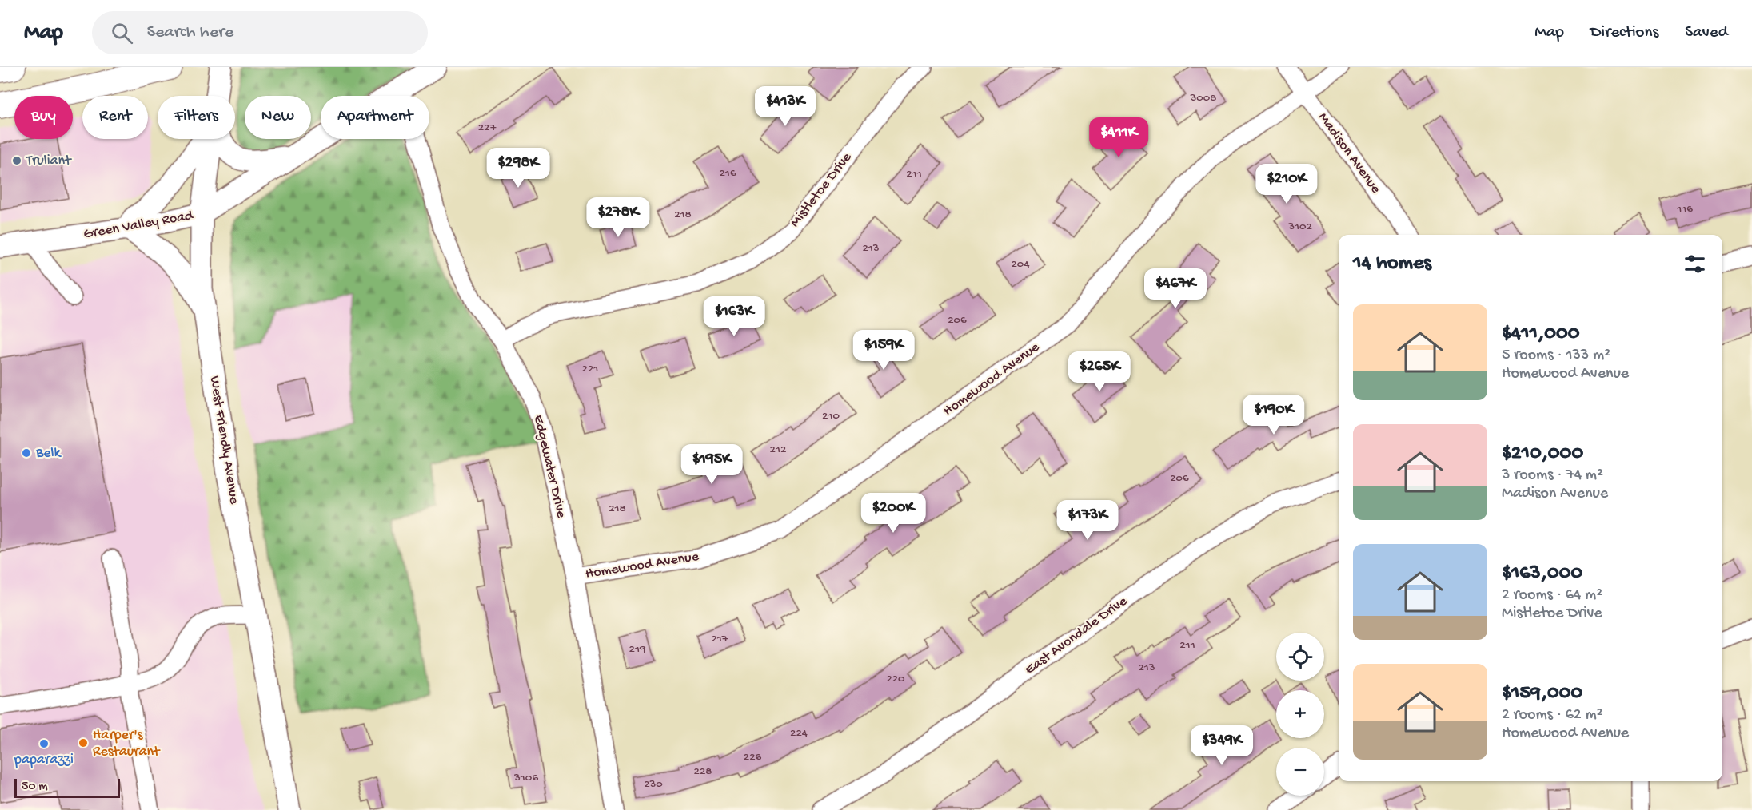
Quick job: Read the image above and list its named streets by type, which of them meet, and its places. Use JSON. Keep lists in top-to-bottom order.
{
  "streets": {
    "main road": ["Green Valley Road", "West Friendly Avenue"],
    "street": [
      "Madison Avenue",
      "Mistletoe Drive",
      "Homewood Avenue",
      "Edgewater Drive",
      "East Avondale Drive"
    ]
  },
  "crossings": [
    ["Madison Avenue", "Homewood Avenue"],
    ["Mistletoe Drive", "Edgewater Drive"],
    ["Green Valley Road", "West Friendly Avenue"],
    ["Green Valley Road", "Edgewater Drive"],
    ["Homewood Avenue", "Edgewater Drive"]
  ],
  "places": [
    "Truliant",
    "Belk",
    "Harper's Restaurant",
    "paparazzi"
  ],
  "house_numbers": [
    "3008",
    "227",
    "216",
    "211",
    "116",
    "218",
    "3102",
    "213",
    "204",
    "206",
    "221",
    "210",
    "212",
    "206",
    "218",
    "217",
    "211",
    "219",
    "213",
    "220",
    "224",
    "226",
    "228",
    "3106",
    "230"
  ],
  "scale_bar": "50 m",
  "page": {
    "header": "Map",
    "search": "Search here",
    "nav": ["Map", "Directions", "Saved"],
    "price": [
      "$413K",
      "$411K",
      "$298K",
      "$210K",
      "$278K",
      "$467K",
      "$163K",
      "$159K",
      "$265K",
      "$190K",
      "$195K",
      "$200K",
      "$173K",
      "$349K"
    ],
    "chip": [
      "Buy",
      "Rent",
      "Filters",
      "New",
      "Apartment"
    ],
    "heading": "14 homes",
    "list": [
      {
        "name": "$411,000",
        "note": "5 rooms · 133 m² · Homewood Avenue"
      },
      {
        "name": "$210,000",
        "note": "3 rooms · 74 m² · Madison Avenue"
      },
      {
        "name": "$163,000",
        "note": "2 rooms · 64 m² · Mistletoe Drive"
      },
      {
        "name": "$159,000",
        "note": "2 rooms · 62 m² · Homewood Avenue"
      }
    ],
    "map_buttons": ["+", "−"],
    "scale": "50 m"
  }
}
